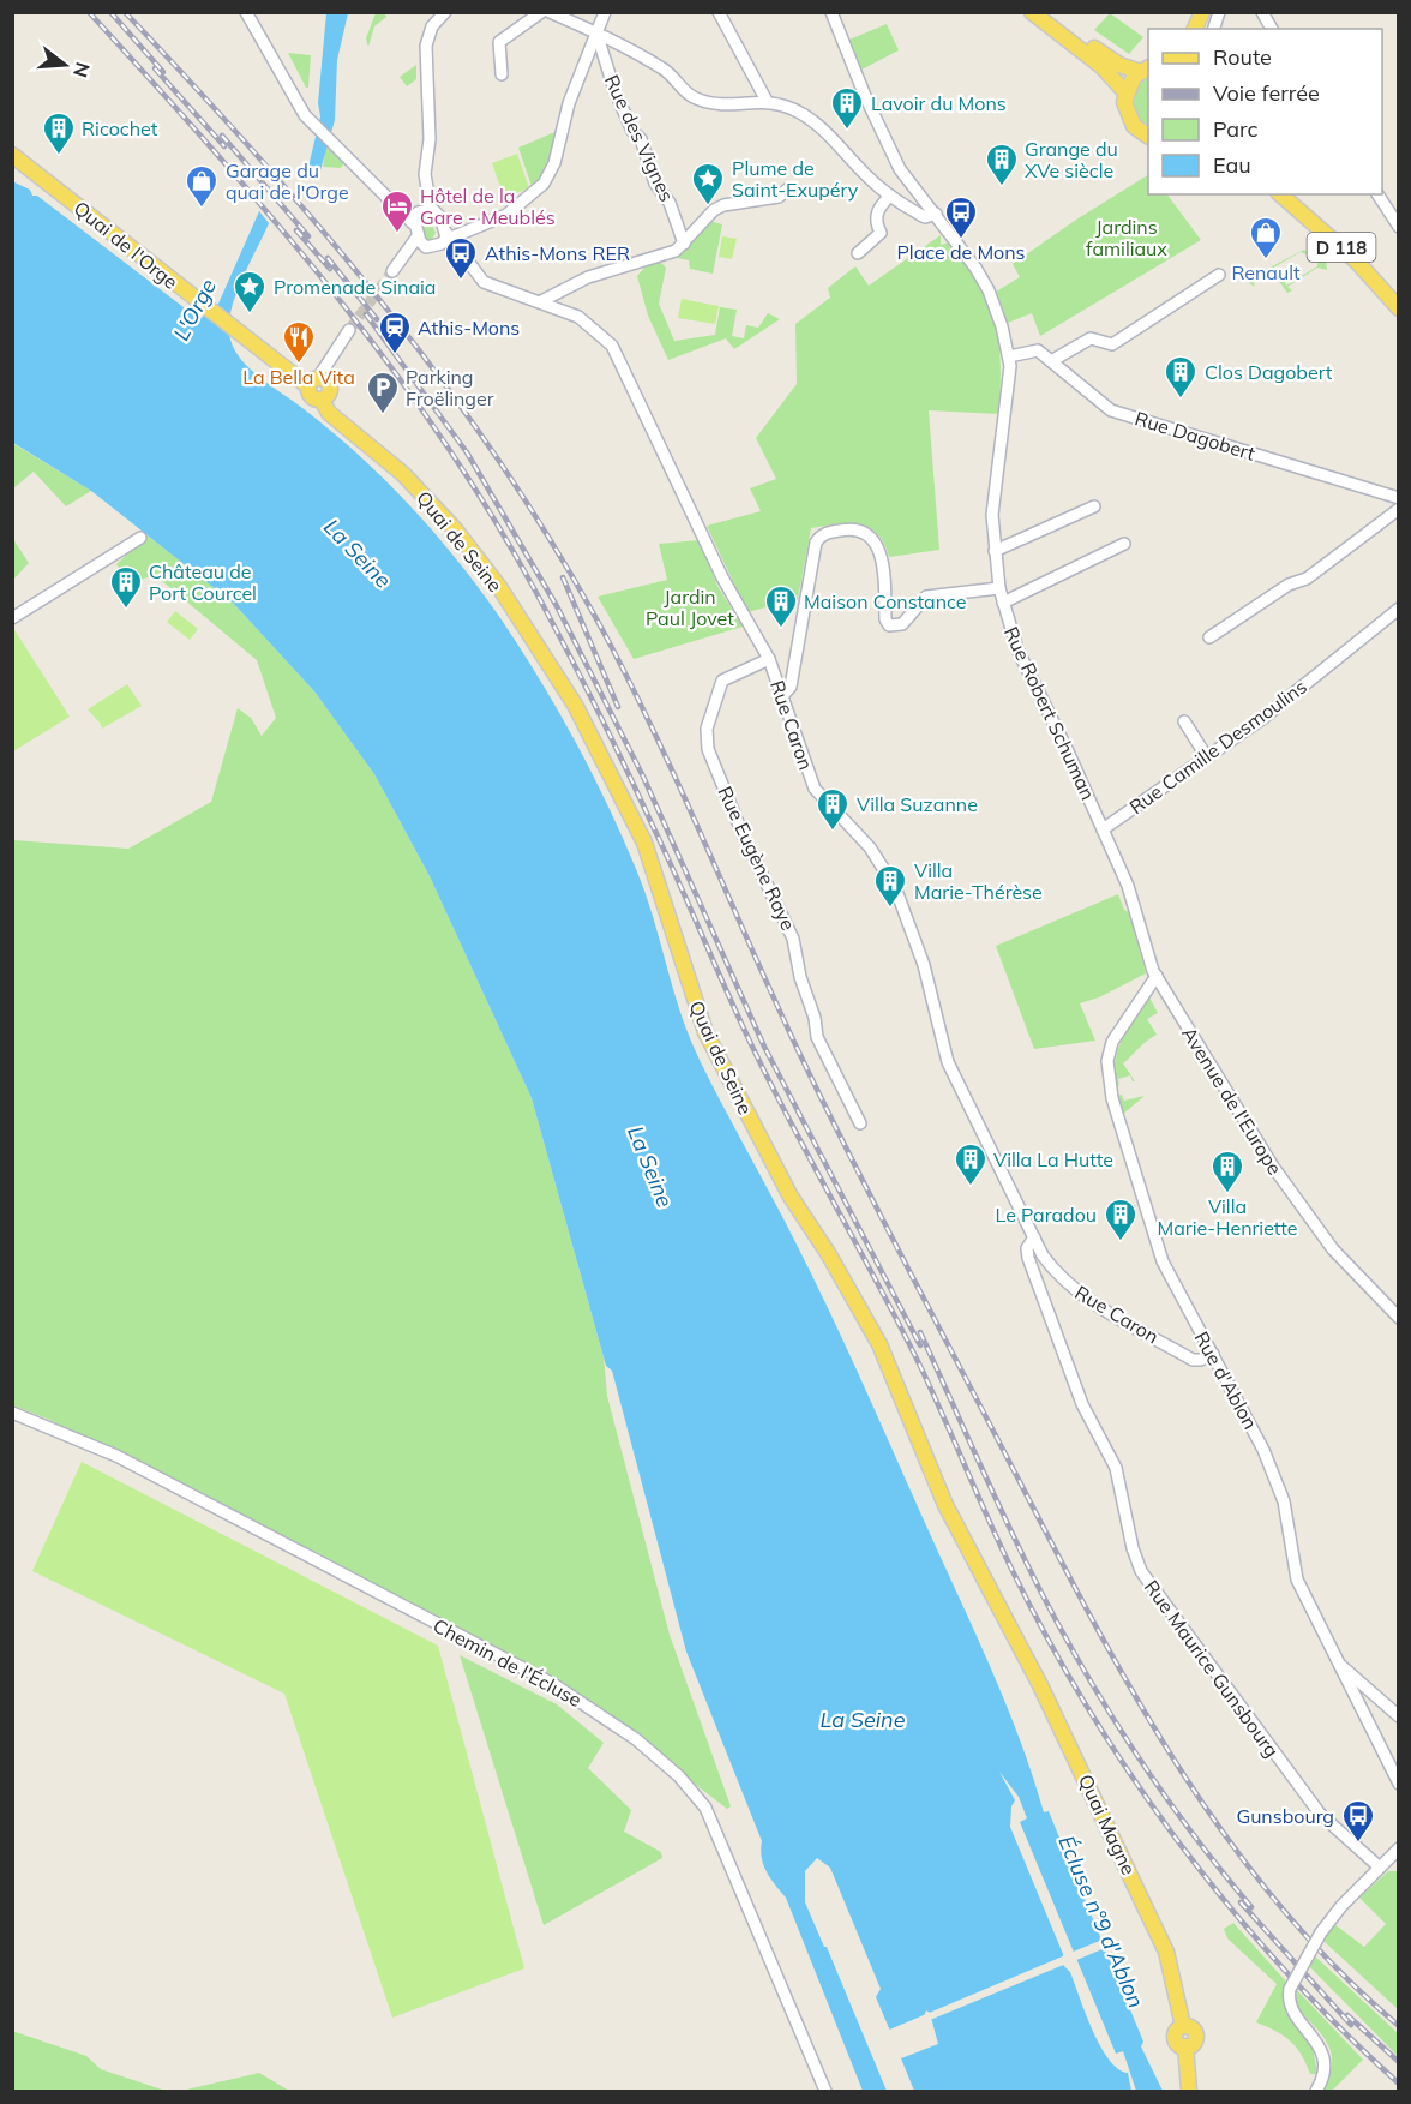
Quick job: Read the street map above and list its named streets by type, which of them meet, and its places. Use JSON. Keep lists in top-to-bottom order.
{
  "streets": {
    "main road": [
      "Quai de l'Orge",
      "D 118",
      "Quai de Seine",
      "Quai Magne"
    ],
    "street": [
      "Rue des Vignes",
      "Rue Dagobert",
      "Rue Robert Schuman",
      "Rue Caron",
      "Rue Camille Desmoulins",
      "Rue Eugène Raye",
      "Avenue de l'Europe",
      "Rue d'Ablon",
      "Chemin de l'Écluse",
      "Rue Maurice Gunsbourg"
    ]
  },
  "crossings": [
    ["Quai de l'Orge", "Quai de Seine"],
    ["Quai de Seine", "Quai Magne"],
    ["Rue Robert Schuman", "Rue Camille Desmoulins"],
    ["Rue Robert Schuman", "Avenue de l'Europe"],
    ["Rue Robert Schuman", "Rue d'Ablon"],
    ["Rue Caron", "Rue Eugène Raye"],
    ["Rue Caron", "Rue d'Ablon"],
    ["Rue Caron", "Rue Maurice Gunsbourg"],
    ["Avenue de l'Europe", "Rue d'Ablon"]
  ],
  "water": ["L'Orge", "La Seine", "Écluse n°9 d'Ablon"],
  "parks": ["Jardins familiaux", "Jardin Paul Jovet"],
  "places": {
    "building": [
      "Lavoir du Mons",
      "Ricochet",
      "Grange du XVe siècle",
      "Clos Dagobert",
      "Château de Port Courcel",
      "Maison Constance",
      "Villa Suzanne",
      "Villa Marie-Thérèse",
      "Villa La Hutte",
      "Villa Marie-Henriette",
      "Le Paradou"
    ],
    "place": ["Plume de Saint-Exupéry", "Promenade Sinaia"],
    "shop": ["Garage du quai de l'Orge", "Renault"],
    "hotel": ["Hôtel de la Gare - Meublés"],
    "bus stop": ["Place de Mons", "Athis-Mons RER", "Gunsbourg"],
    "station": ["Athis-Mons"],
    "restaurant": ["La Bella Vita"],
    "parking": ["Parking Froëlinger"]
  },
  "legend": [
    "Route",
    "Voie ferrée",
    "Parc",
    "Eau"
  ],
  "north": "right"
}
